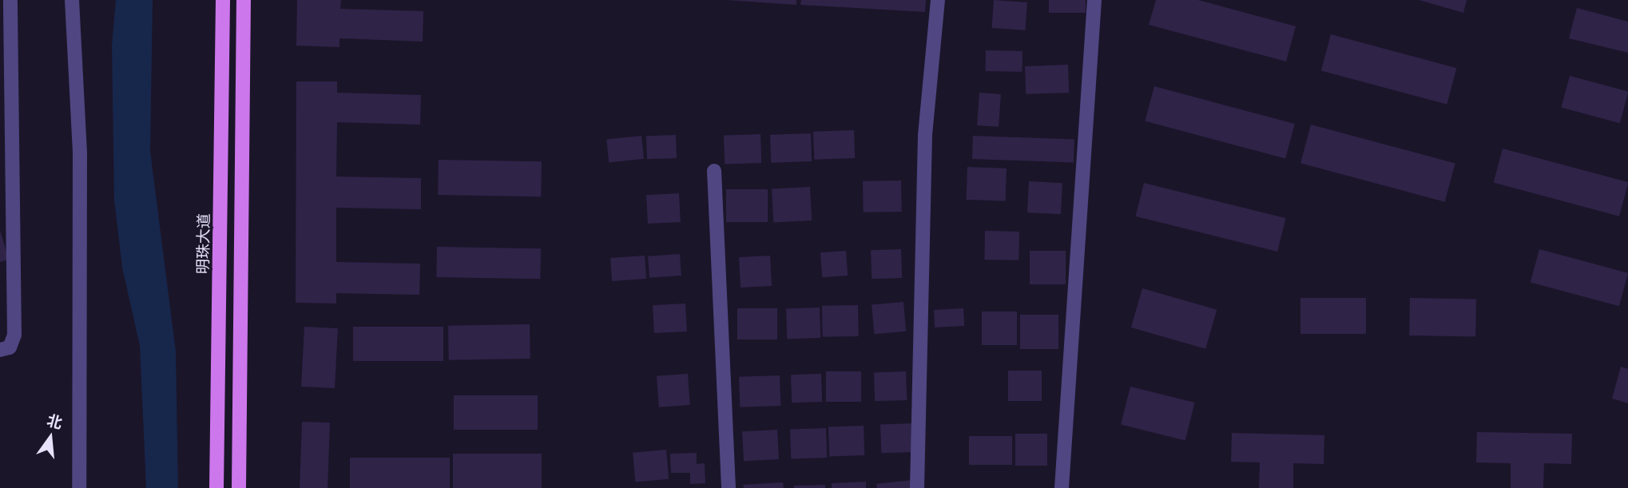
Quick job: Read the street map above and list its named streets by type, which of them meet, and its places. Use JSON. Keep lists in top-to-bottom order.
{
  "streets": {
    "main road": ["明珠大道"]
  },
  "north": "top"
}
